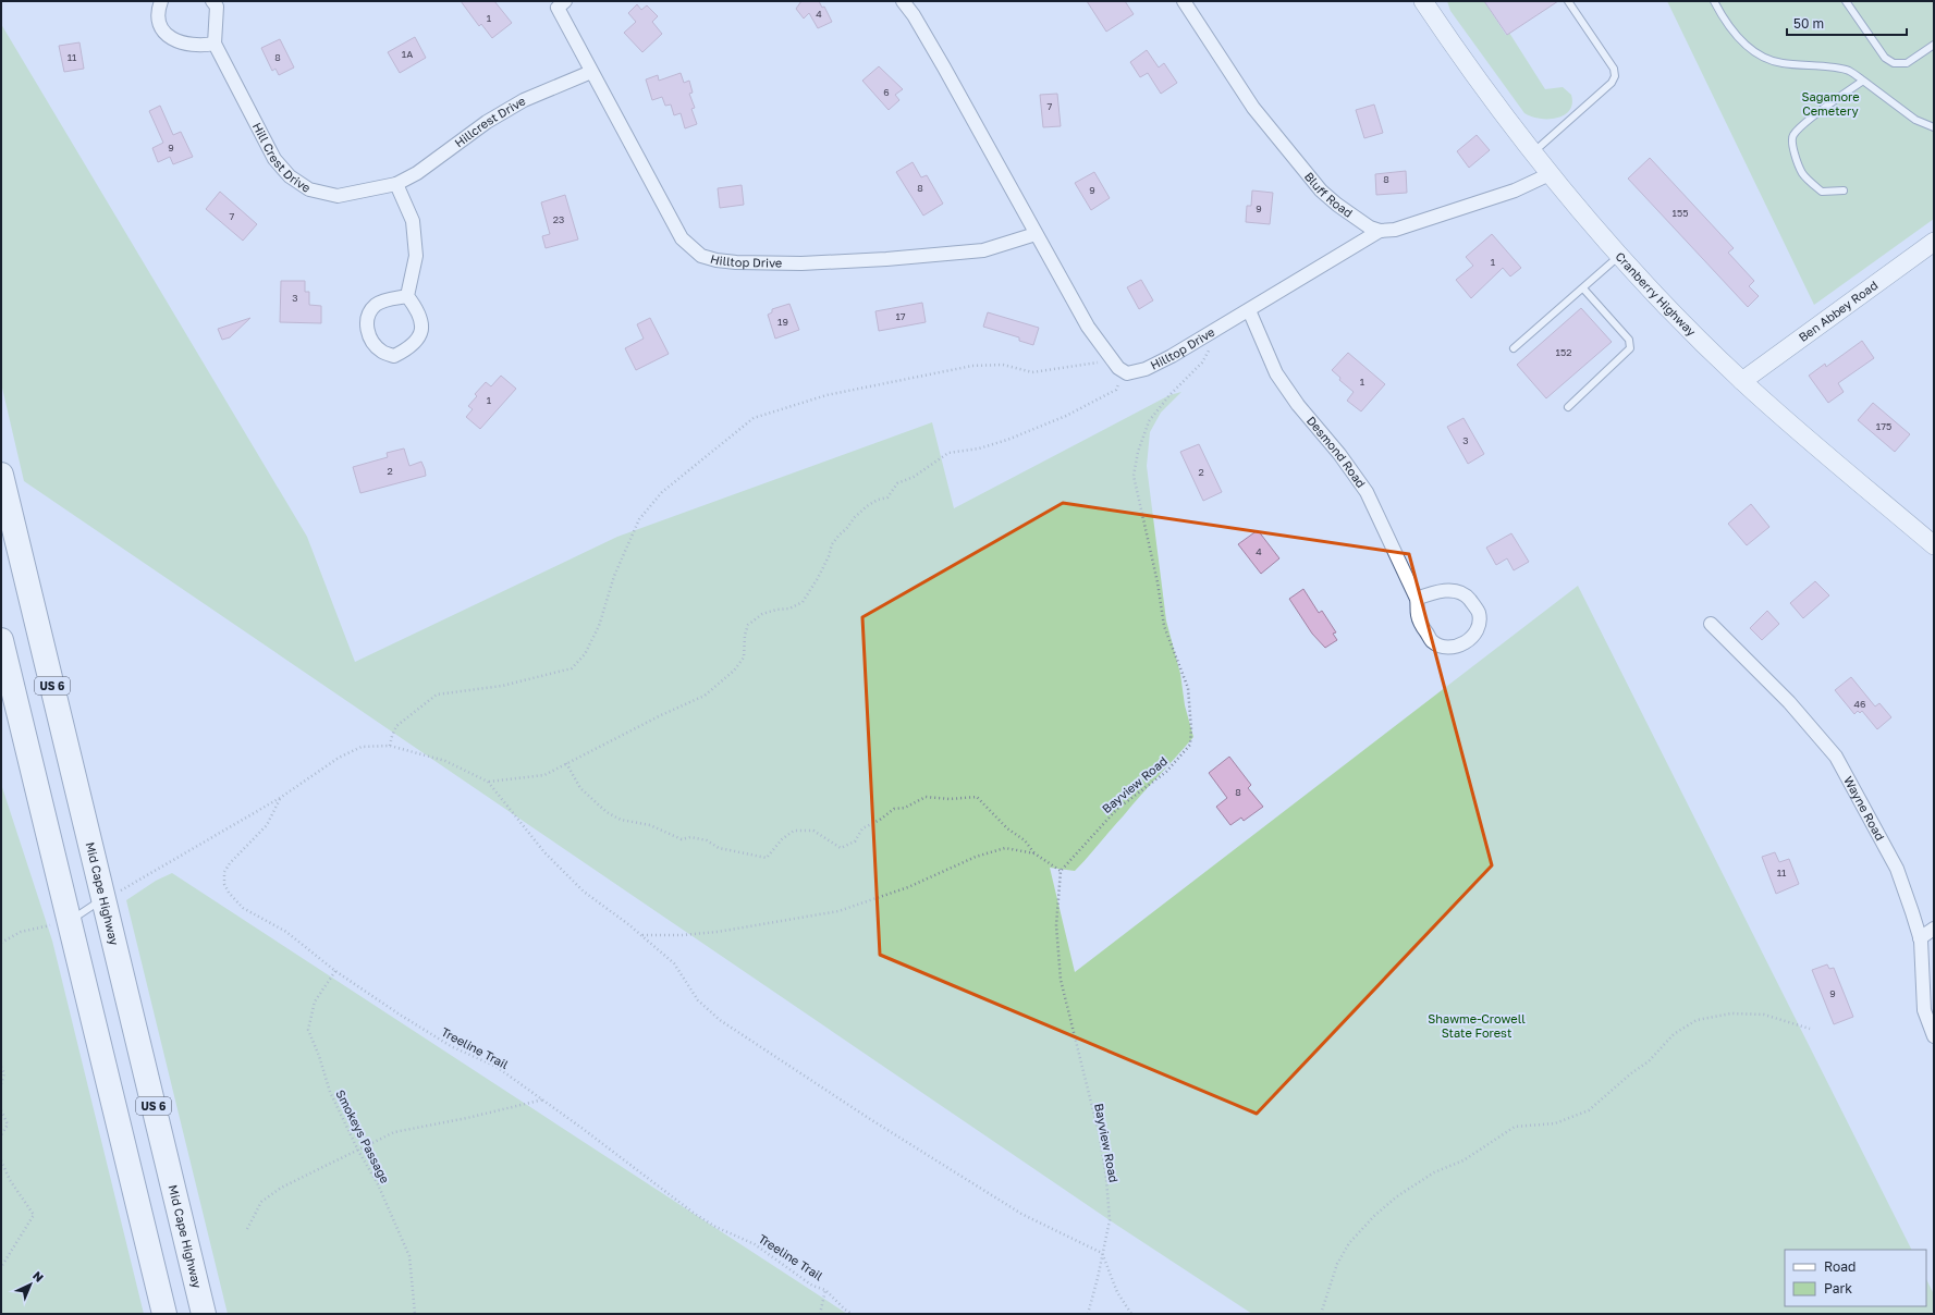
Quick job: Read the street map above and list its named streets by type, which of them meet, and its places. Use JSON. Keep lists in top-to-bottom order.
{
  "streets": {
    "highway": ["US 6", "Mid Cape Highway"],
    "main road": ["Cranberry Highway", "Ben Abbey Road"],
    "street": [
      "Hillcrest Drive",
      "Hill Crest Drive",
      "Bluff Road",
      "Hilltop Drive",
      "Desmond Road",
      "Wayne Road"
    ],
    "path": ["Bayview Road", "Treeline Trail", "Smokeys Passage"]
  },
  "crossings": [
    ["Hillcrest Drive", "Hill Crest Drive"],
    ["Hillcrest Drive", "Hilltop Drive"],
    ["Bluff Road", "Hilltop Drive"],
    ["Hilltop Drive", "Desmond Road"],
    ["Hilltop Drive", "Bayview Road"],
    ["Cranberry Highway", "Ben Abbey Road"],
    ["Treeline Trail", "Smokeys Passage"]
  ],
  "parks": ["Sagamore Cemetery", "Shawme-Crowell State Forest"],
  "house_numbers": [
    "4",
    "1",
    "1A",
    "11",
    "8",
    "6",
    "7",
    "9",
    "8",
    "8",
    "9",
    "9",
    "155",
    "7",
    "23",
    "1",
    "3",
    "17",
    "19",
    "152",
    "1",
    "1",
    "175",
    "3",
    "2",
    "2",
    "4",
    "46",
    "8",
    "11",
    "9"
  ],
  "legend": ["Road", "Park"],
  "scale_bar": "50 m",
  "north": "top right"
}
